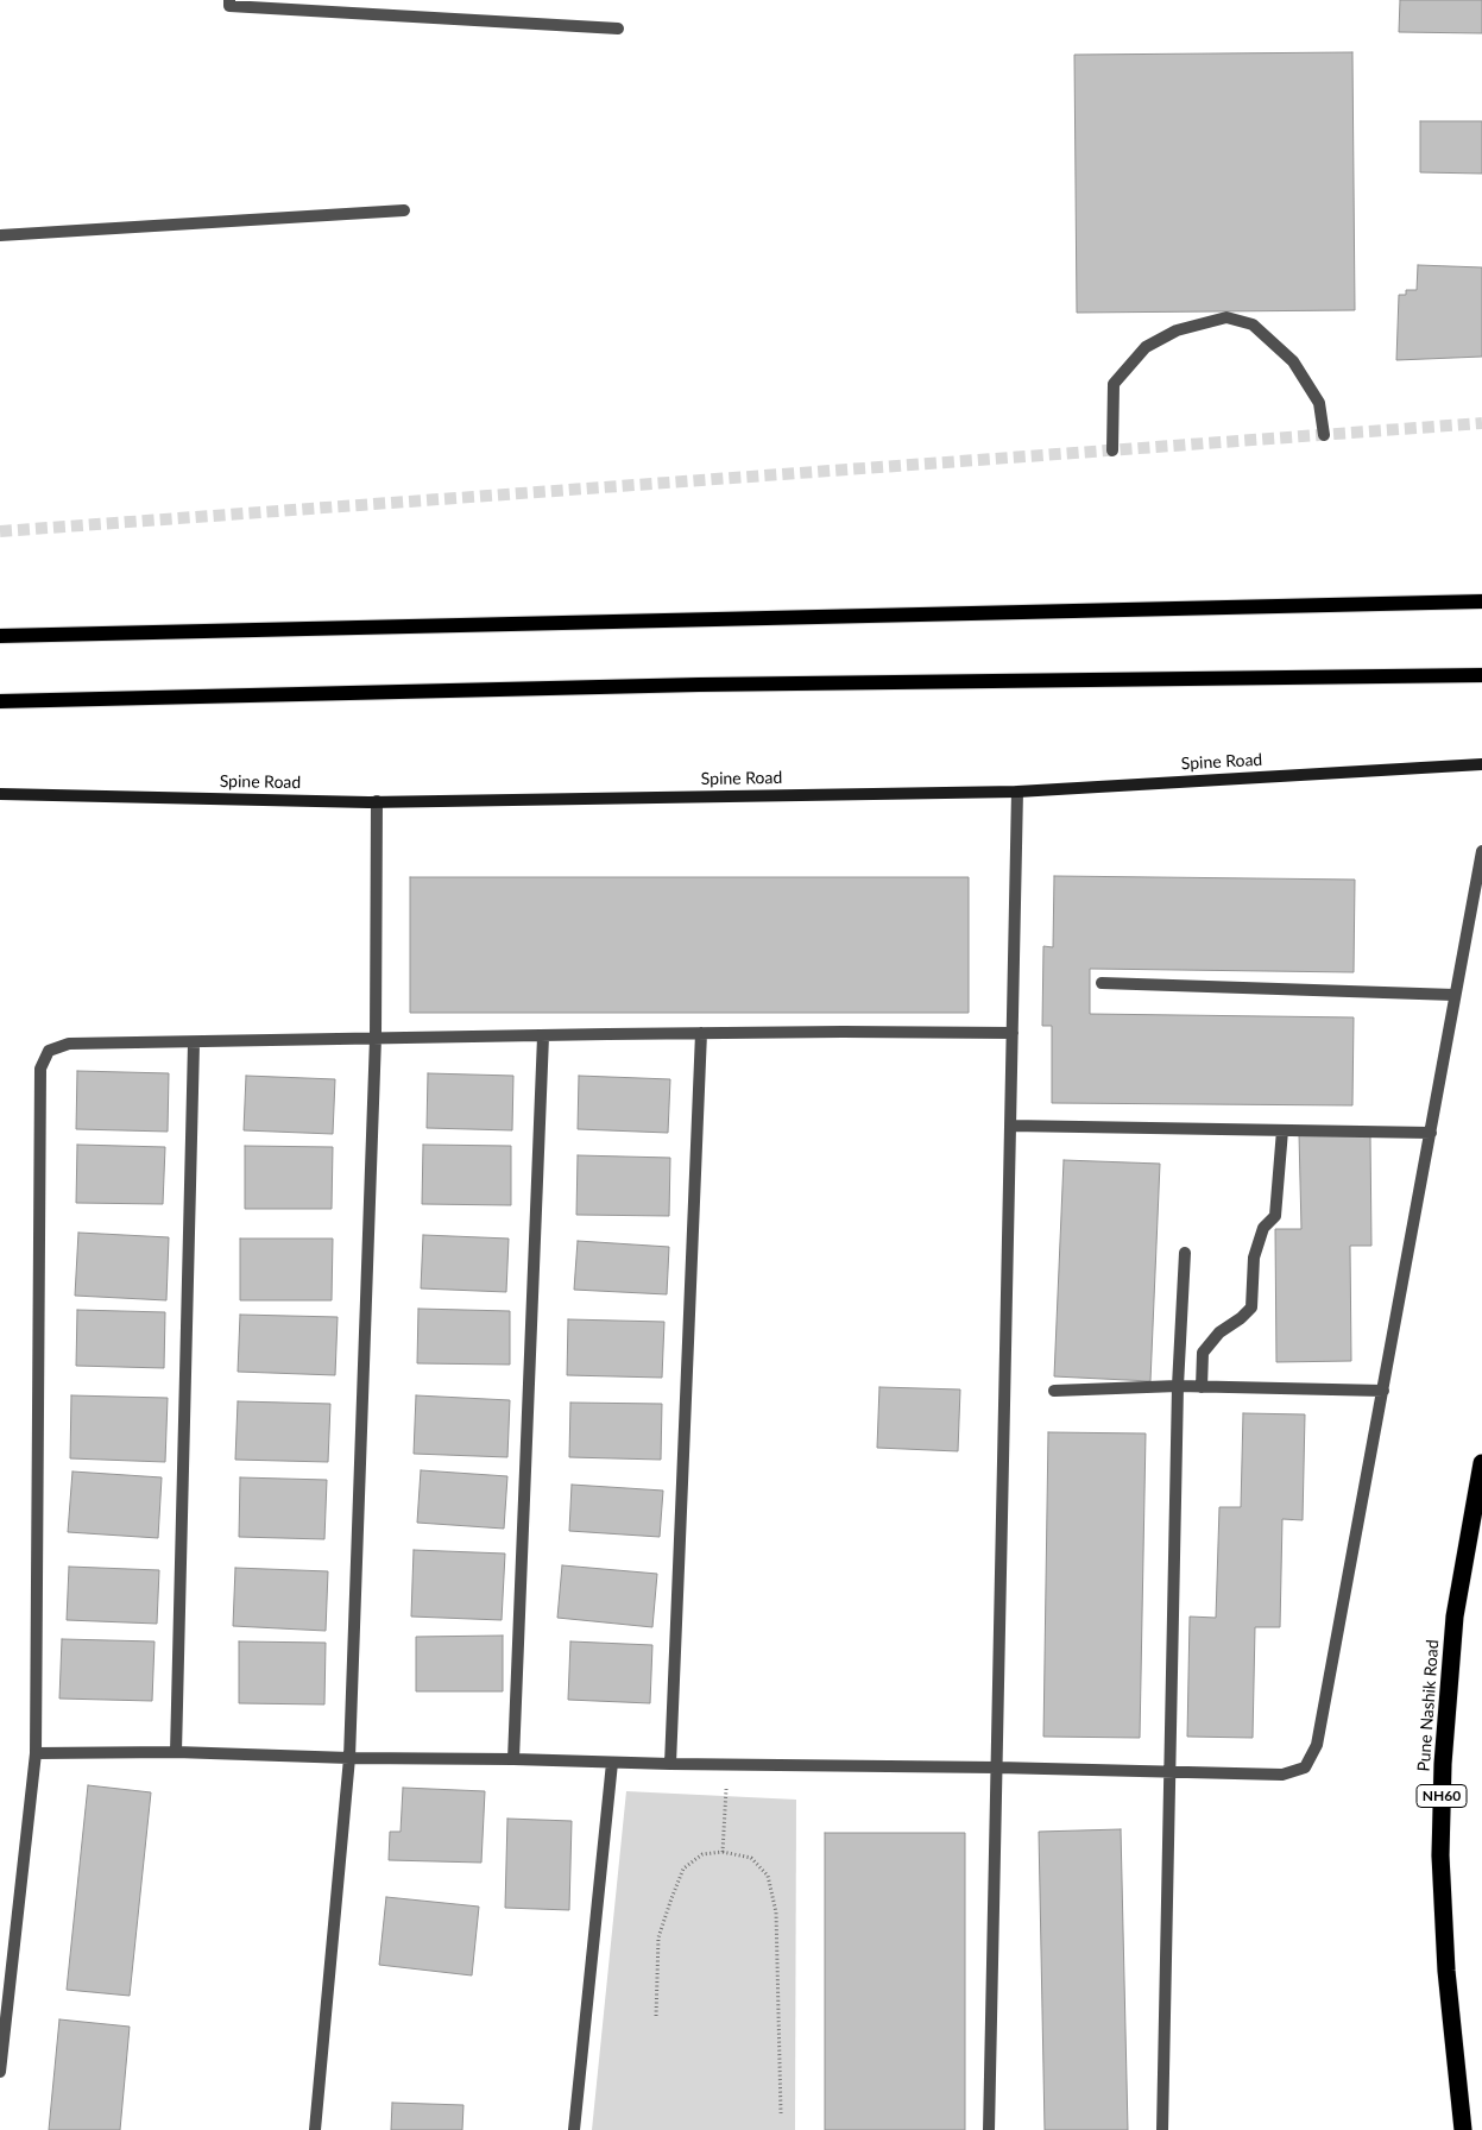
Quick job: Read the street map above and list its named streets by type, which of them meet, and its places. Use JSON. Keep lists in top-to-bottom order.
{
  "streets": {
    "highway": ["Pune Nashik Road", "NH60"],
    "street": ["Spine Road"]
  }
}
